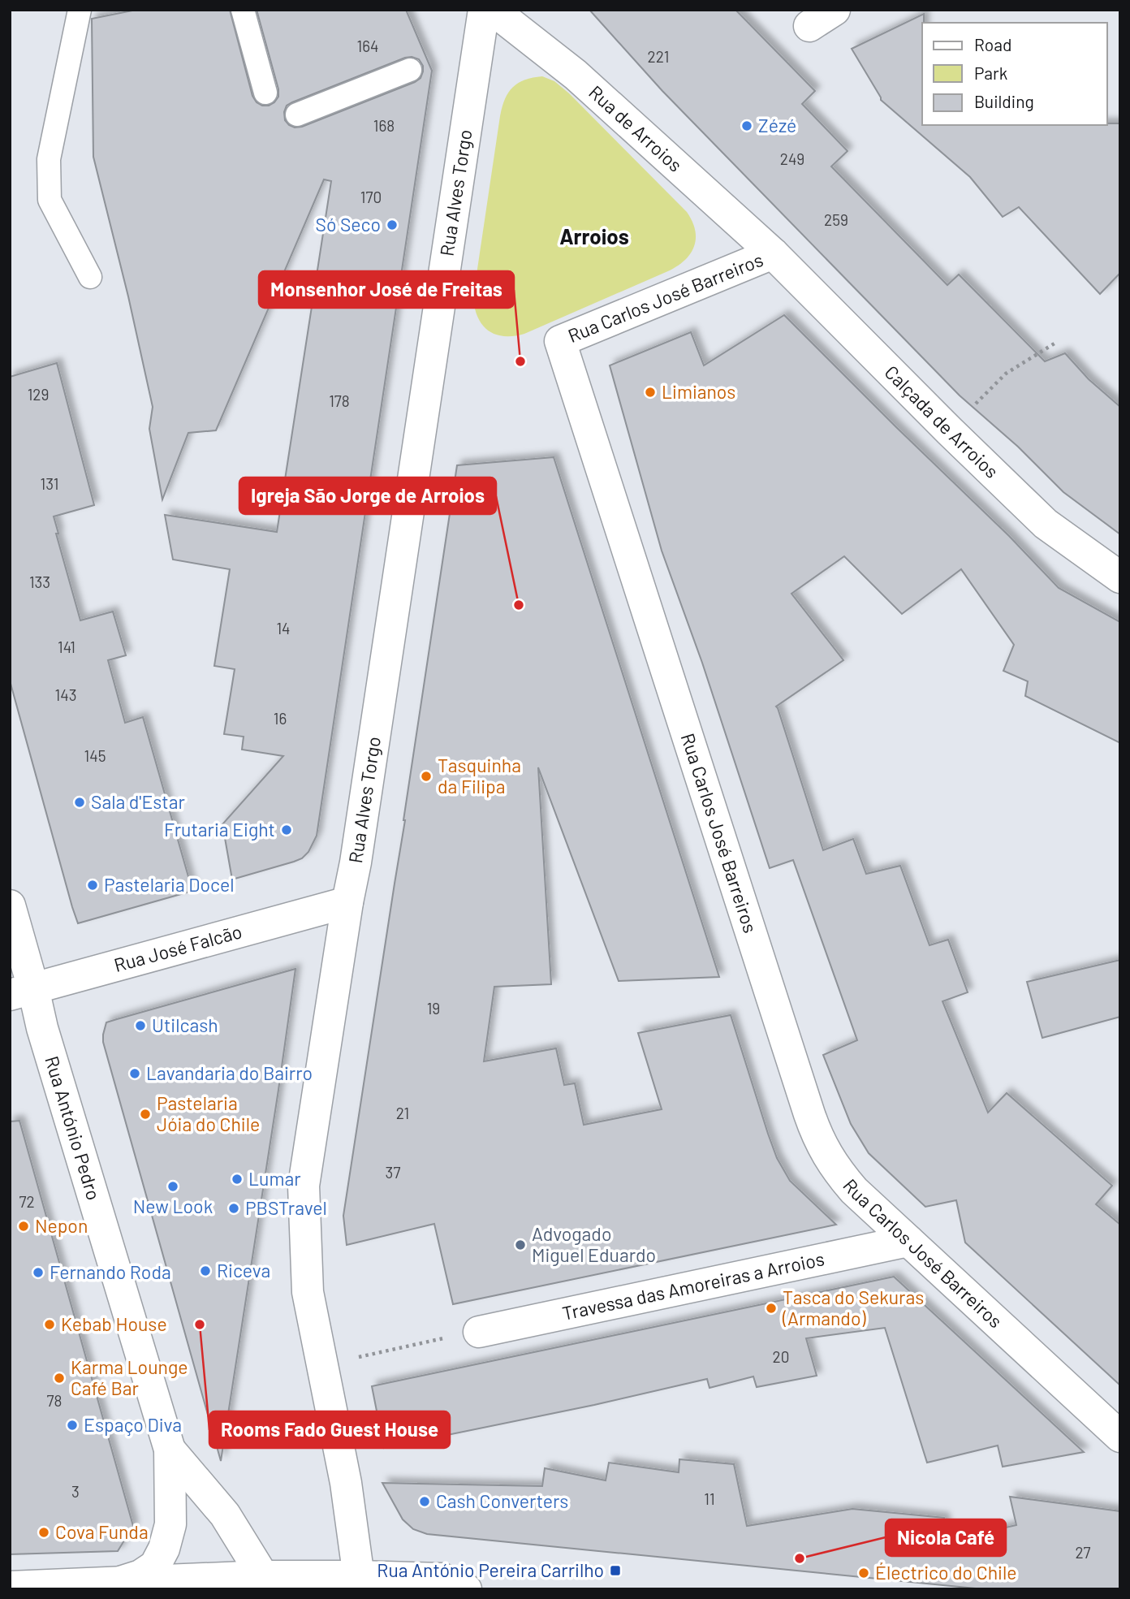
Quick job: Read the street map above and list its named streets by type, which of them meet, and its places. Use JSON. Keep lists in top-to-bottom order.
{
  "streets": {
    "street": [
      "Rua de Arroios",
      "Rua Alves Torgo",
      "Rua Carlos José Barreiros",
      "Calçada de Arroios",
      "Rua José Falcão",
      "Rua António Pedro",
      "Travessa das Amoreiras a Arroios"
    ]
  },
  "crossings": [
    ["Rua de Arroios", "Rua Carlos José Barreiros"],
    ["Rua de Arroios", "Calçada de Arroios"],
    ["Rua Alves Torgo", "Rua José Falcão"],
    ["Rua Carlos José Barreiros", "Calçada de Arroios"],
    ["Rua Carlos José Barreiros", "Travessa das Amoreiras a Arroios"],
    ["Rua José Falcão", "Rua António Pedro"]
  ],
  "districts": ["Arroios"],
  "places": {
    "other": [
      "Zézé",
      "Só Seco",
      "Monsenhor José de Freitas",
      "Limianos",
      "Igreja São Jorge de Arroios",
      "Tasquinha da Filipa",
      "Sala d'Estar",
      "Frutaria Eight",
      "Pastelaria Docel",
      "Utilcash",
      "Lavandaria do Bairro",
      "Pastelaria Jóia do Chile",
      "Lumar",
      "New Look",
      "PBSTravel",
      "Nepon",
      "Advogado Miguel Eduardo",
      "Riceva",
      "Fernando Roda",
      "Tasca do Sekuras (Armando)",
      "Kebab House",
      "Rooms Fado Guest House",
      "Karma Lounge Café Bar",
      "Espaço Diva",
      "Cash Converters",
      "Cova Funda",
      "Nicola Café",
      "Électrico do Chile"
    ],
    "transit": ["Rua António Pereira Carrilho"]
  },
  "house_numbers": [
    "164",
    "221",
    "168",
    "249",
    "170",
    "259",
    "129",
    "178",
    "131",
    "133",
    "14",
    "141",
    "143",
    "16",
    "145",
    "19",
    "21",
    "37",
    "72",
    "20",
    "78",
    "3",
    "11",
    "27"
  ],
  "legend": ["Road", "Park", "Building"]
}
